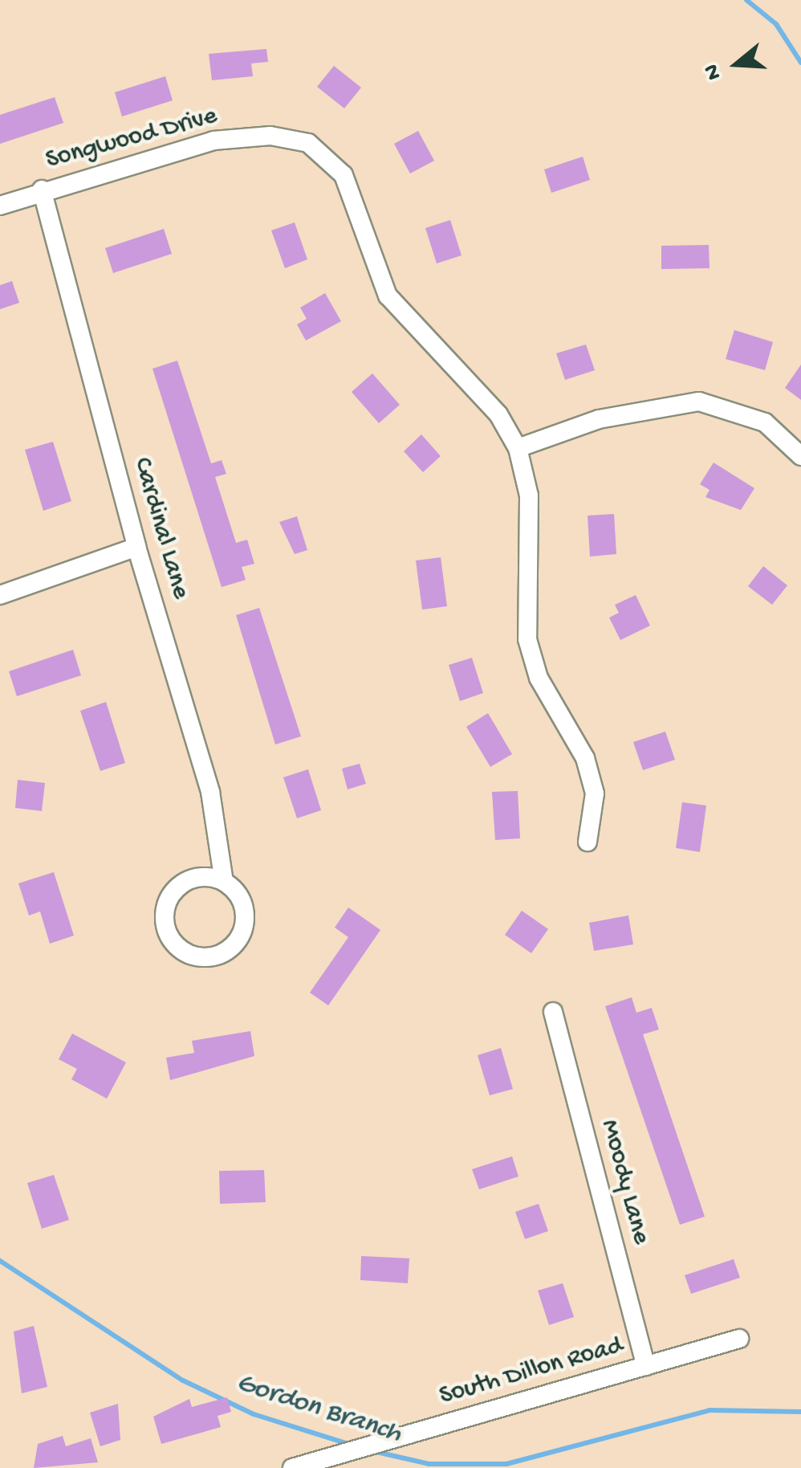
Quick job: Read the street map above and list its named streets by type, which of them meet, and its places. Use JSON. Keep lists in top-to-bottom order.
{
  "streets": {
    "street": [
      "Songwood Drive",
      "Cardinal Lane",
      "Moody Lane",
      "South Dillon Road"
    ]
  },
  "crossings": [
    ["Songwood Drive", "Cardinal Lane"],
    ["Moody Lane", "South Dillon Road"]
  ],
  "water": ["Gordon Branch"],
  "north": "left"
}
